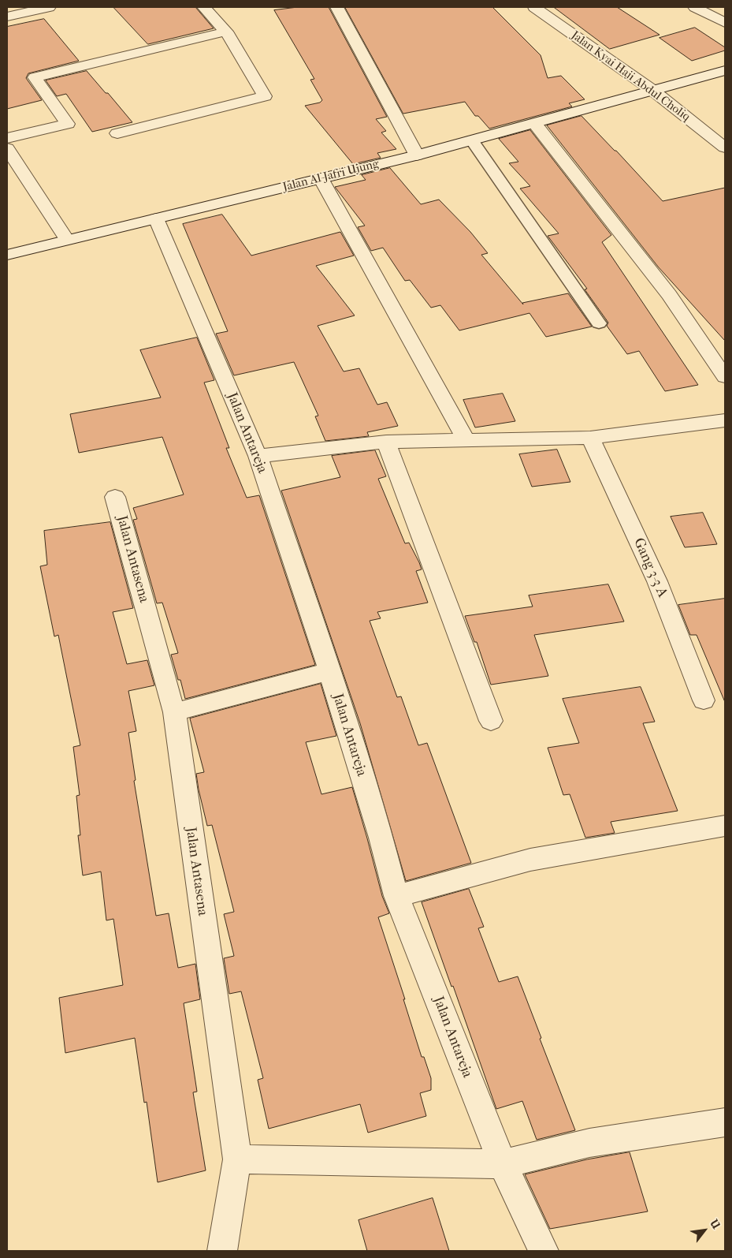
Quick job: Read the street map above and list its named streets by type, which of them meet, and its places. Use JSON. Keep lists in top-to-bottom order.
{
  "streets": {
    "street": [
      "Jalan Kyai Haji Abdul Choliq",
      "Jalan Al-Jafri Ujung",
      "Jalan Antareja",
      "Jalan Antasena",
      "Gang 3-3 A"
    ]
  },
  "crossings": [
    ["Jalan Kyai Haji Abdul Choliq", "Jalan Al-Jafri Ujung"],
    ["Jalan Al-Jafri Ujung", "Jalan Antareja"]
  ],
  "north": "top right"
}
